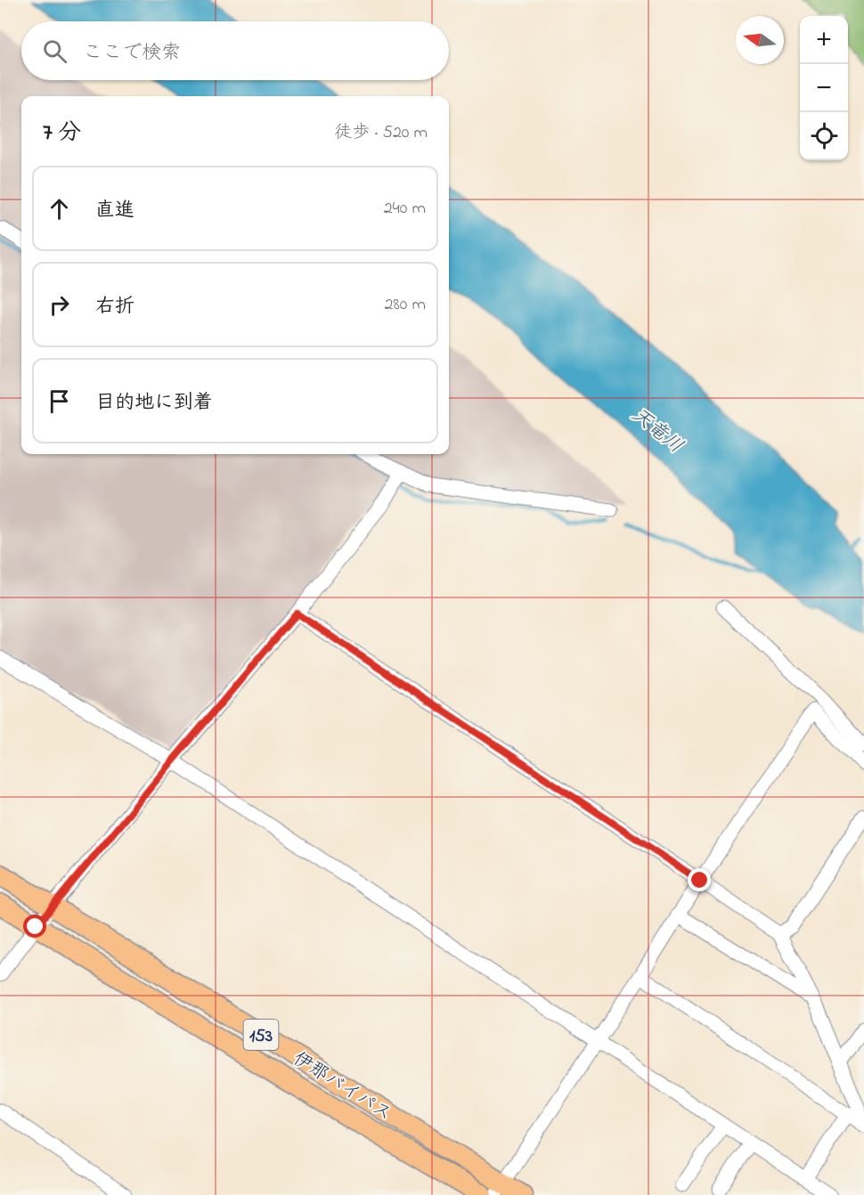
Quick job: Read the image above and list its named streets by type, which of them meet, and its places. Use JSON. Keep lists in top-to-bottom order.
{
  "streets": {
    "highway": ["153", "伊那バイパス"]
  },
  "water": ["天竜川"],
  "north": "left",
  "page": {
    "map_buttons": ["+", "−"],
    "search": "ここで検索",
    "heading": ["7 分", "徒歩 · 520 m"],
    "list": [
      ["直進", "240 m"],
      ["右折", "280 m"],
      "目的地に到着"
    ]
  }
}
